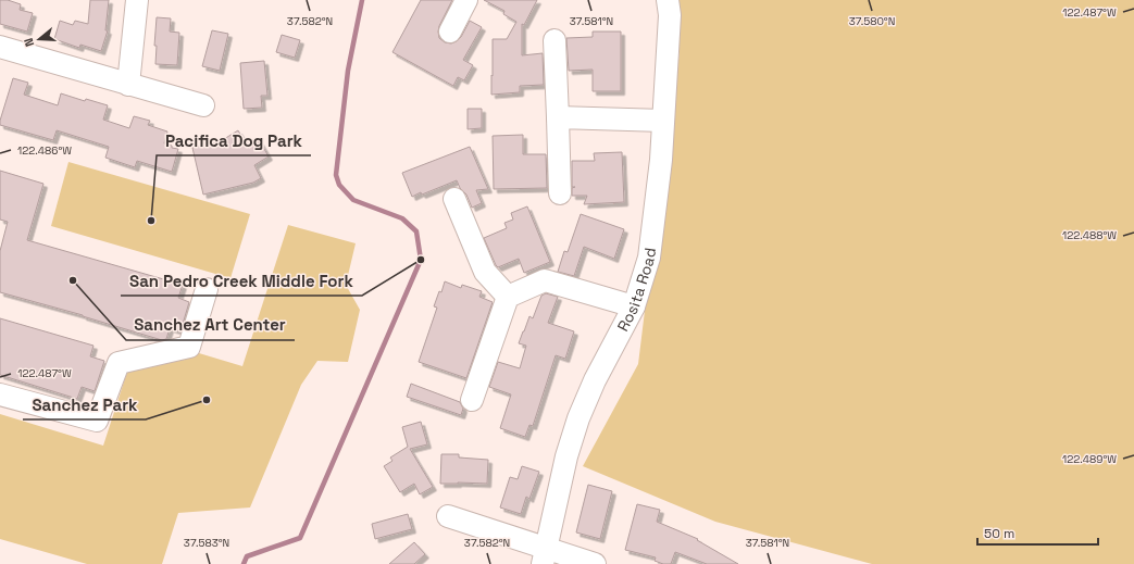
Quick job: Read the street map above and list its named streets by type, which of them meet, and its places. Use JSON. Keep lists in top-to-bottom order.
{
  "streets": {
    "street": ["Rosita Road"]
  },
  "places": [
    "Pacifica Dog Park",
    "San Pedro Creek Middle Fork",
    "Sanchez Art Center",
    "Sanchez Park"
  ],
  "scale_bar": "50 m",
  "north": "left",
  "coordinates": [
    "122.487°W",
    "37.582°N",
    "37.581°N",
    "37.580°N",
    "122.486°W",
    "122.488°W",
    "122.489°W",
    "37.583°N"
  ]
}
